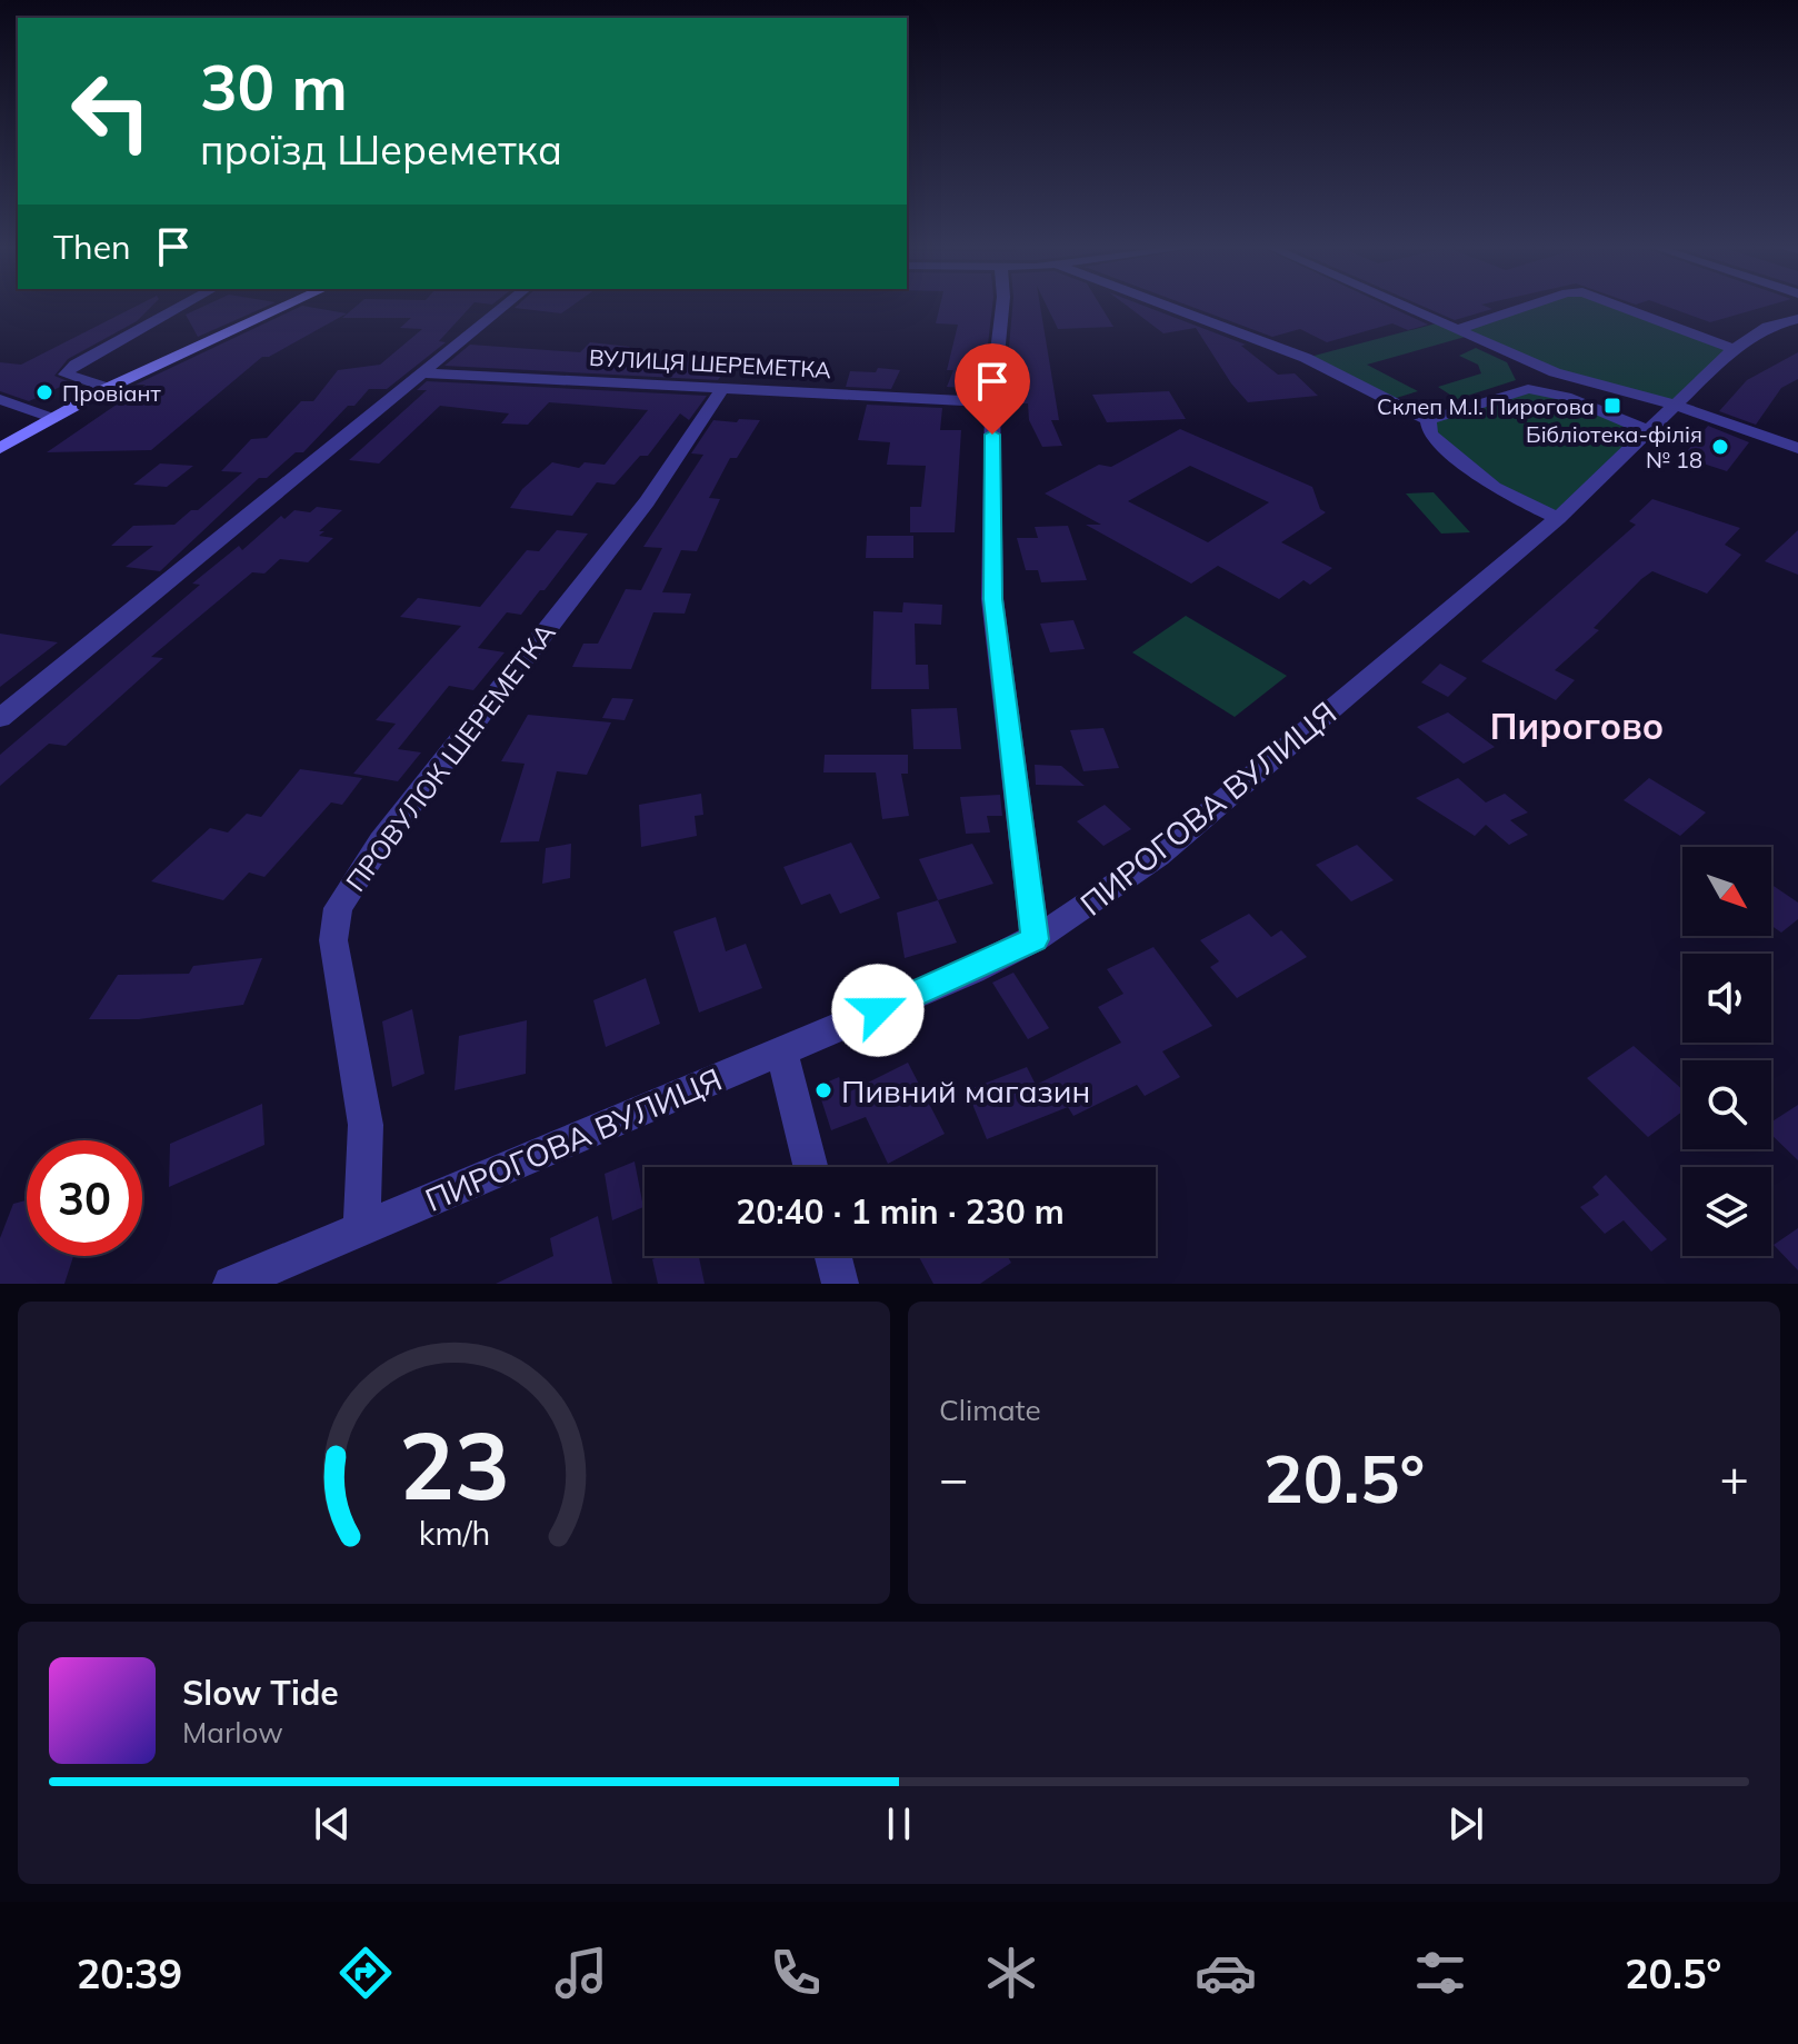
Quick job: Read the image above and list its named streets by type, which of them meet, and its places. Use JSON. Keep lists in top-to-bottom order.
{
  "streets": {
    "street": ["ВУЛИЦЯ ШЕРЕМЕТКА", "ПРОВУЛОК ШЕРЕМЕТКА", "ПИРОГОВА ВУЛИЦЯ"]
  },
  "crossings": [
    ["ВУЛИЦЯ ШЕРЕМЕТКА", "ПРОВУЛОК ШЕРЕМЕТКА"],
    ["ПРОВУЛОК ШЕРЕМЕТКА", "ПИРОГОВА ВУЛИЦЯ"]
  ],
  "districts": ["Пирогово"],
  "places": {
    "other": ["Провіант", "Бібліотека-філія № 18", "Пивний магазин"],
    "transit": ["Склеп М.І. Пирогова"]
  },
  "north": "bottom right",
  "page": {
    "turn": ["30 m", "проїзд Шереметка"],
    "then": "Then",
    "limit": "30",
    "trip": "20:40 · 1 min · 230 m",
    "tile": "Climate",
    "heat": ["−", "20.5°", "+"],
    "song": ["Slow Tide", "Marlow"],
    "tabs": ["20:39", "20.5°"],
    "gauge": ["23", "km/h"]
  }
}
